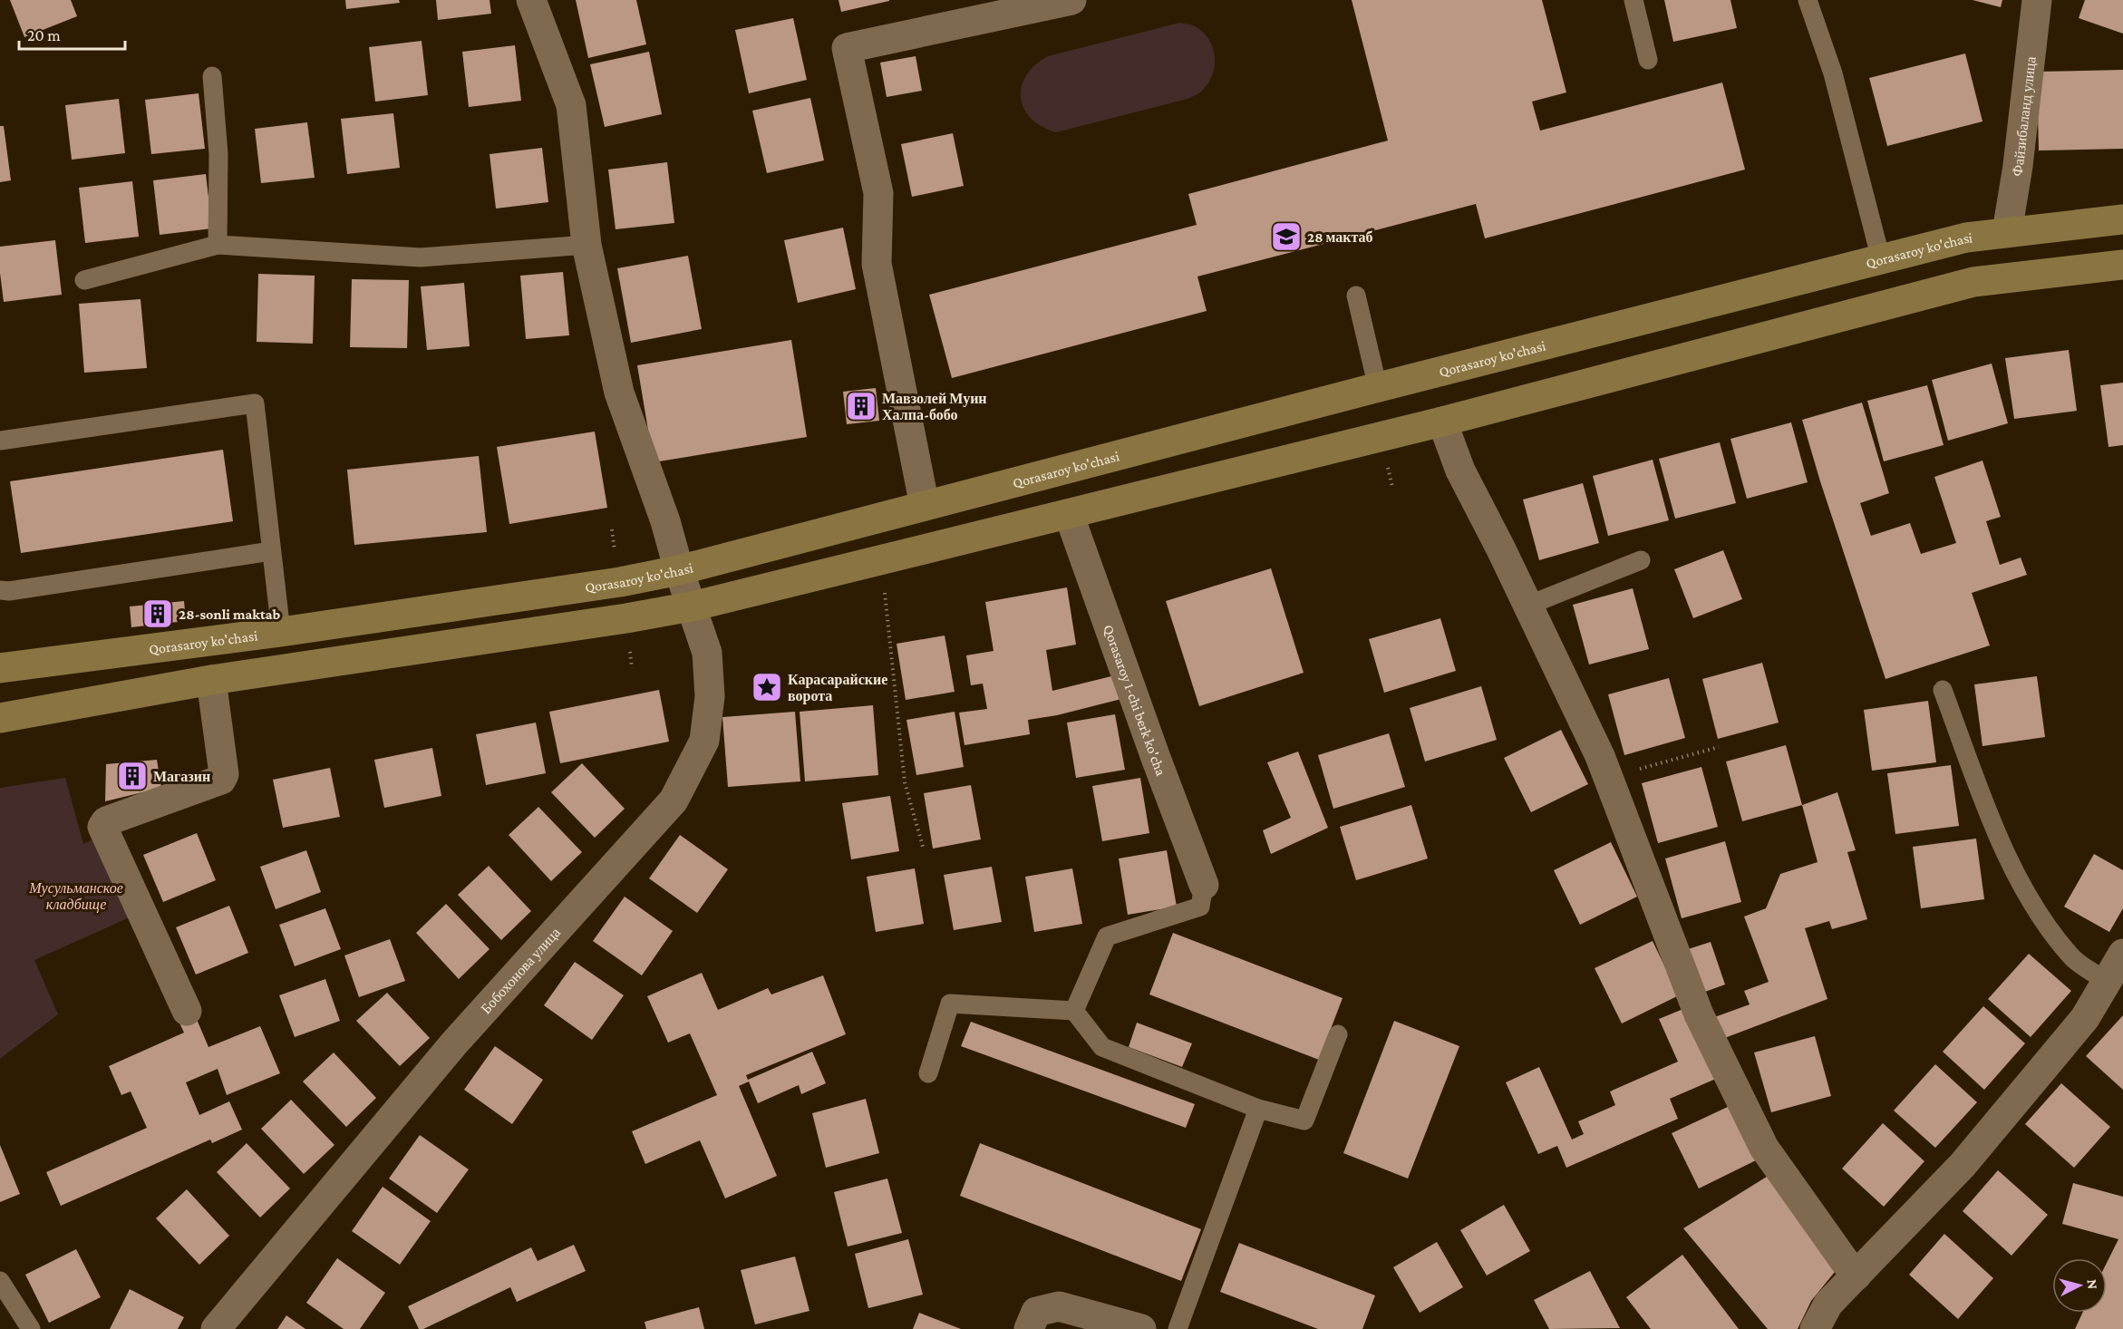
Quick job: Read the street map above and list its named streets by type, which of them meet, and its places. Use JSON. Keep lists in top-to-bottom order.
{
  "streets": {
    "main road": ["Qorasaroy ko'chasi"],
    "street": ["Файзибаланд улица", "Qorasaroy 1-chi berk ko'cha", "Бобохонова улица"]
  },
  "crossings": [
    ["Файзибаланд улица", "Qorasaroy ko'chasi"],
    ["Qorasaroy ko'chasi", "Бобохонова улица"]
  ],
  "parks": ["Мусульманское кладбище"],
  "places": {
    "school or university": ["28 мактаб"],
    "building": ["Мавзолей Муин Халпа-бобо", "28-sonli maktab", "Магазин"],
    "place": ["Карасарайские ворота"]
  },
  "scale_bar": "20 m",
  "north": "right"
}
